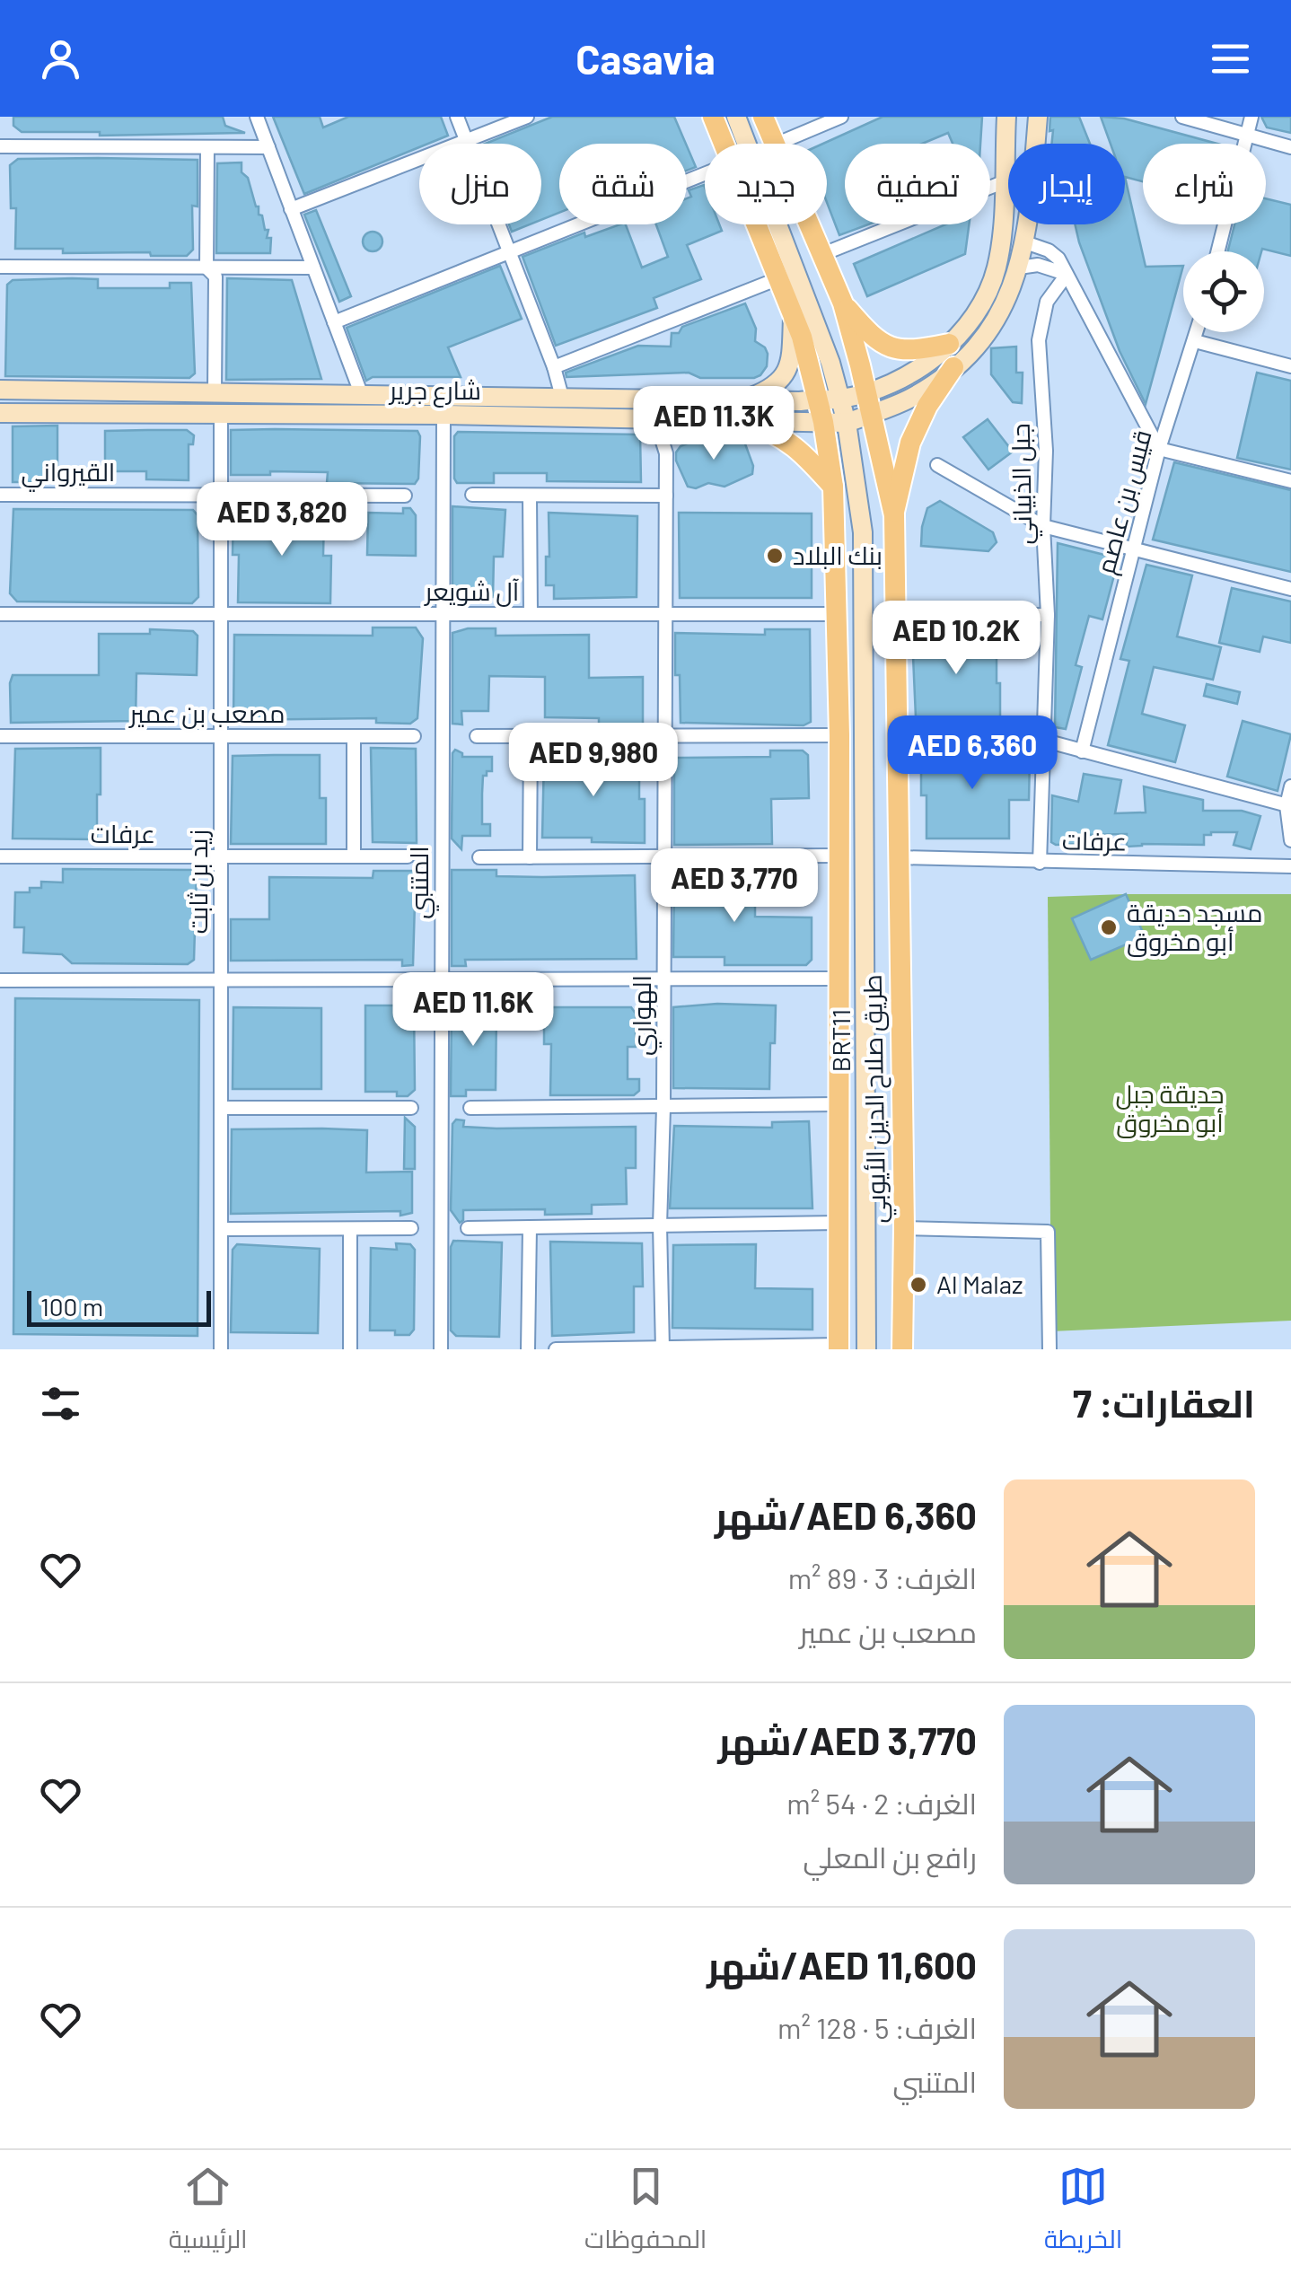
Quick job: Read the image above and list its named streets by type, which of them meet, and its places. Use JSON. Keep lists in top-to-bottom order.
{
  "streets": {
    "main road": ["شارع جرير", "BRT11", "طريق صلاح الدين الأيوبي"],
    "street": [
      "القيرواني",
      "جبل الذبياني",
      "قيس بن عاصم",
      "آل شويعر",
      "مصعب بن عمير",
      "عرفات",
      "زيد بن ثابت",
      "المتنبي",
      "الهواري"
    ]
  },
  "crossings": [
    ["شارع جرير", "زيد بن ثابت"],
    ["شارع جرير", "المتنبي"],
    ["شارع جرير", "الهواري"],
    ["شارع جرير", "BRT11"],
    ["شارع جرير", "طريق صلاح الدين الأيوبي"],
    ["القيرواني", "زيد بن ثابت"],
    ["جبل الذبياني", "عرفات"],
    ["آل شويعر", "زيد بن ثابت"],
    ["آل شويعر", "المتنبي"],
    ["آل شويعر", "الهواري"],
    ["آل شويعر", "طريق صلاح الدين الأيوبي"],
    ["مصعب بن عمير", "زيد بن ثابت"],
    ["عرفات", "زيد بن ثابت"],
    ["عرفات", "طريق صلاح الدين الأيوبي"]
  ],
  "parks": ["حديقة جبل أبو مخروق"],
  "places": ["بنك البلاد", "مسجد حديقة أبو مخروق", "Al Malaz"],
  "scale_bar": "100 m",
  "page": {
    "header": "Casavia",
    "chip": [
      "شراء",
      "إيجار",
      "تصفية",
      "جديد",
      "شقة",
      "منزل"
    ],
    "price": [
      "AED 11.3K",
      "AED 3,820",
      "AED 10.2K",
      "AED 6,360",
      "AED 9,980",
      "AED 3,770",
      "AED 11.6K"
    ],
    "scale": "100 m",
    "heading": "العقارات: 7",
    "list": [
      {
        "name": "AED 6,360/شهر",
        "note": "الغرف: 3 · 89 m² · مصعب بن عمير"
      },
      {
        "name": "AED 3,770/شهر",
        "note": "الغرف: 2 · 54 m² · رافع بن المعلي"
      },
      {
        "name": "AED 11,600/شهر",
        "note": "الغرف: 5 · 128 m² · المتنبي"
      }
    ],
    "tabs": ["الخريطة", "المحفوظات", "الرئيسية"]
  }
}
